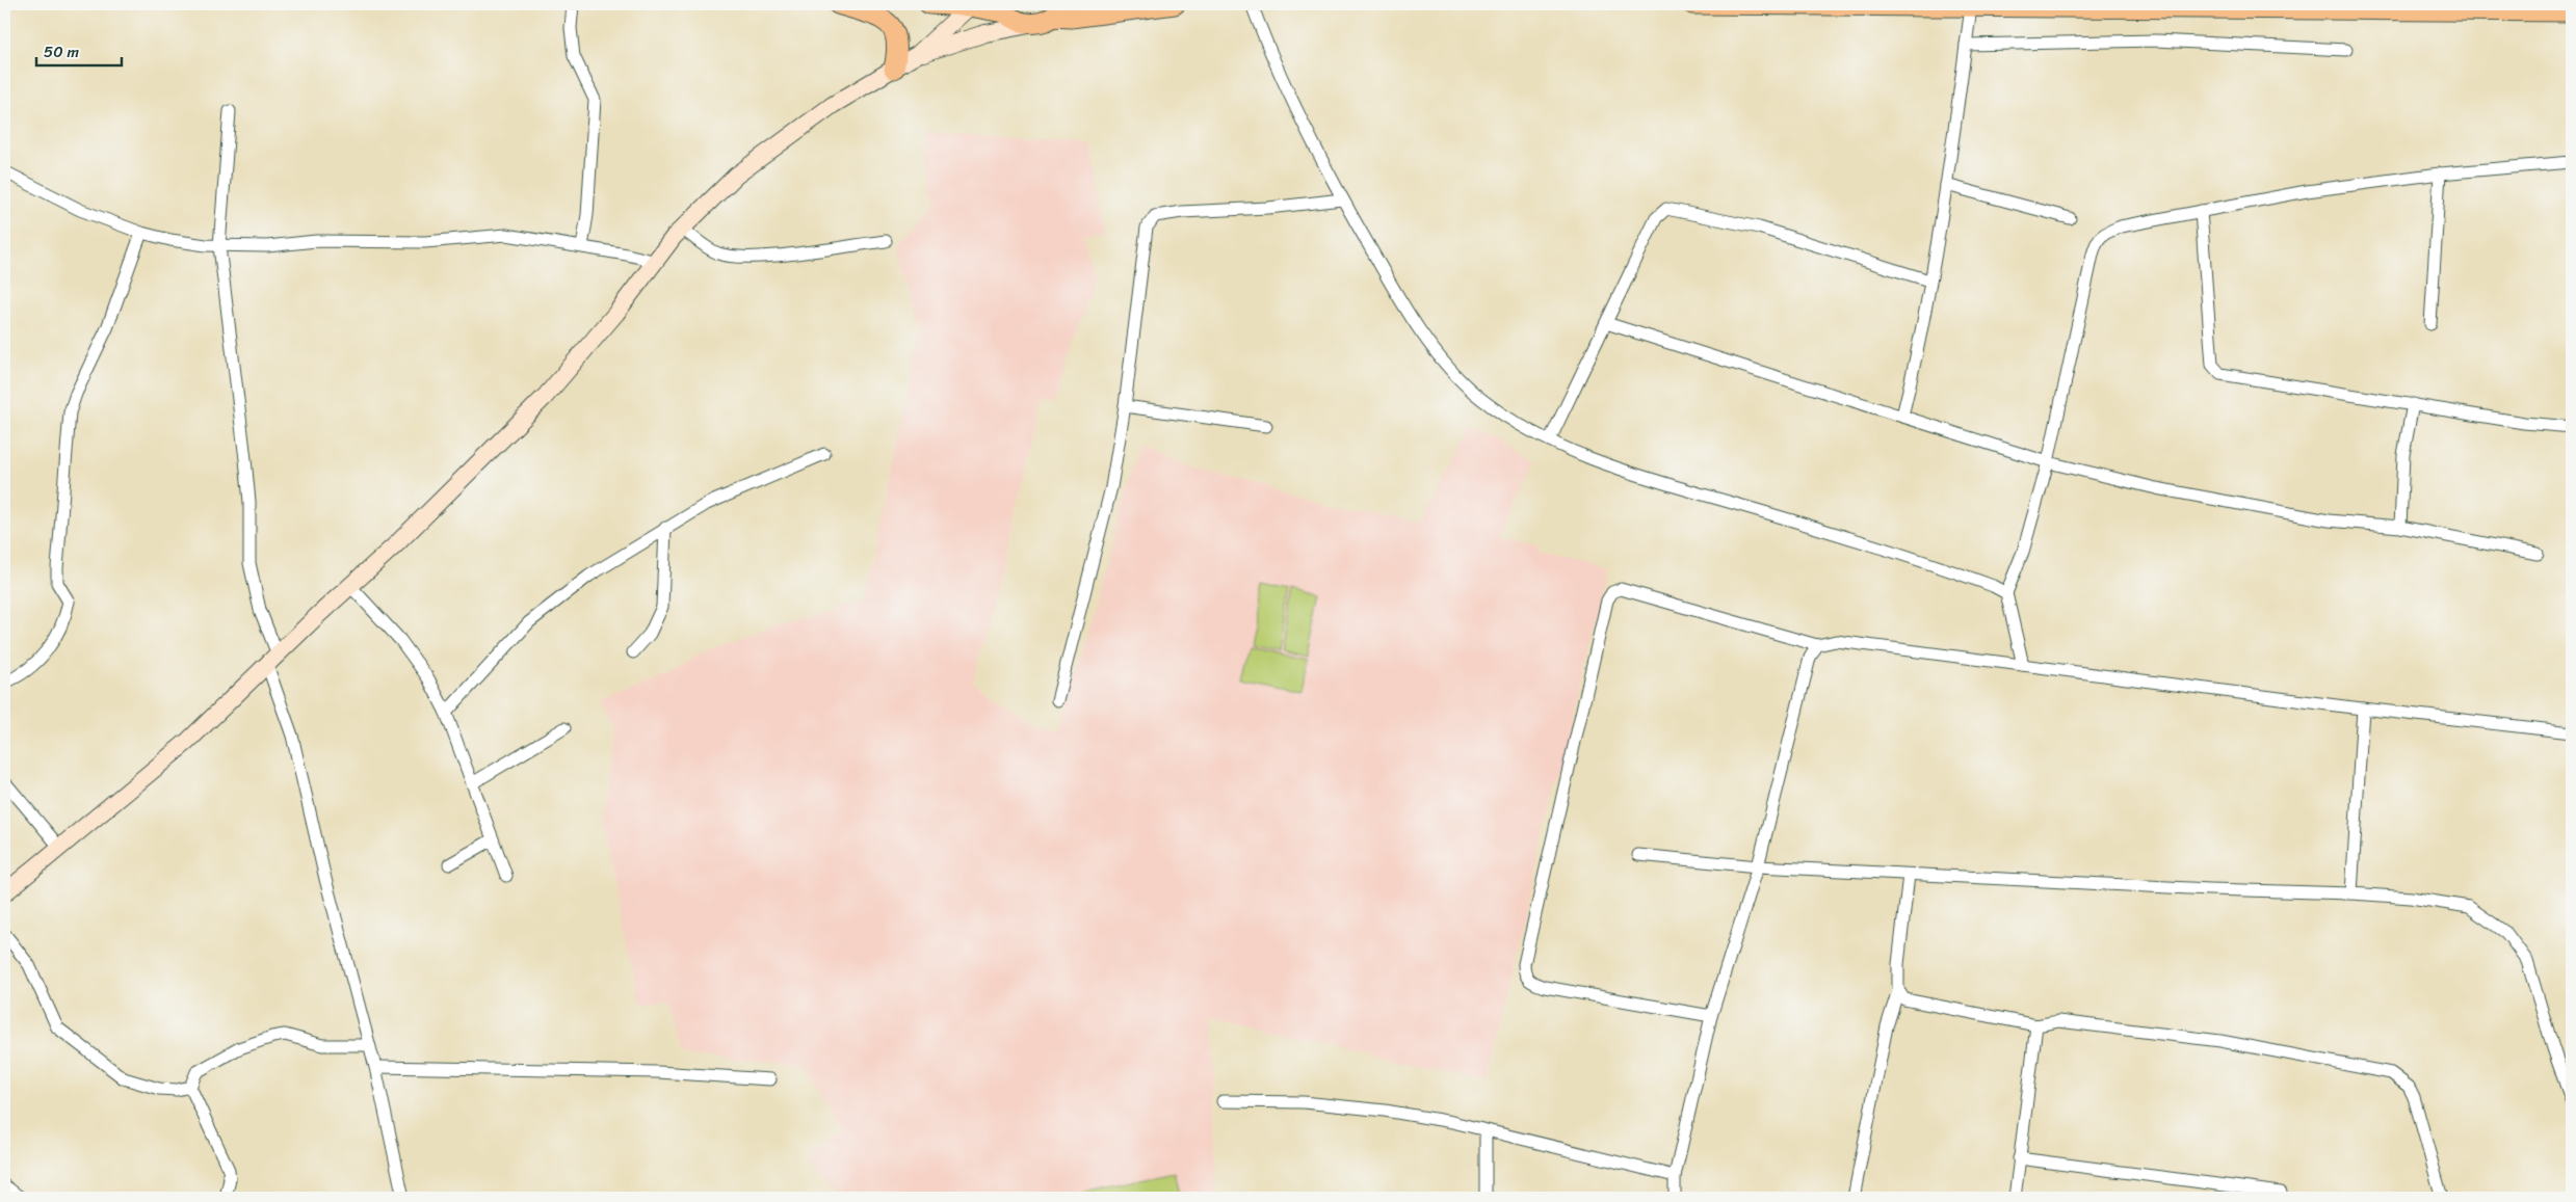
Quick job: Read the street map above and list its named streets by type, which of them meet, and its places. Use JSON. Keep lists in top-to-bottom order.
{
  "scale_bar": "50 m"
}
